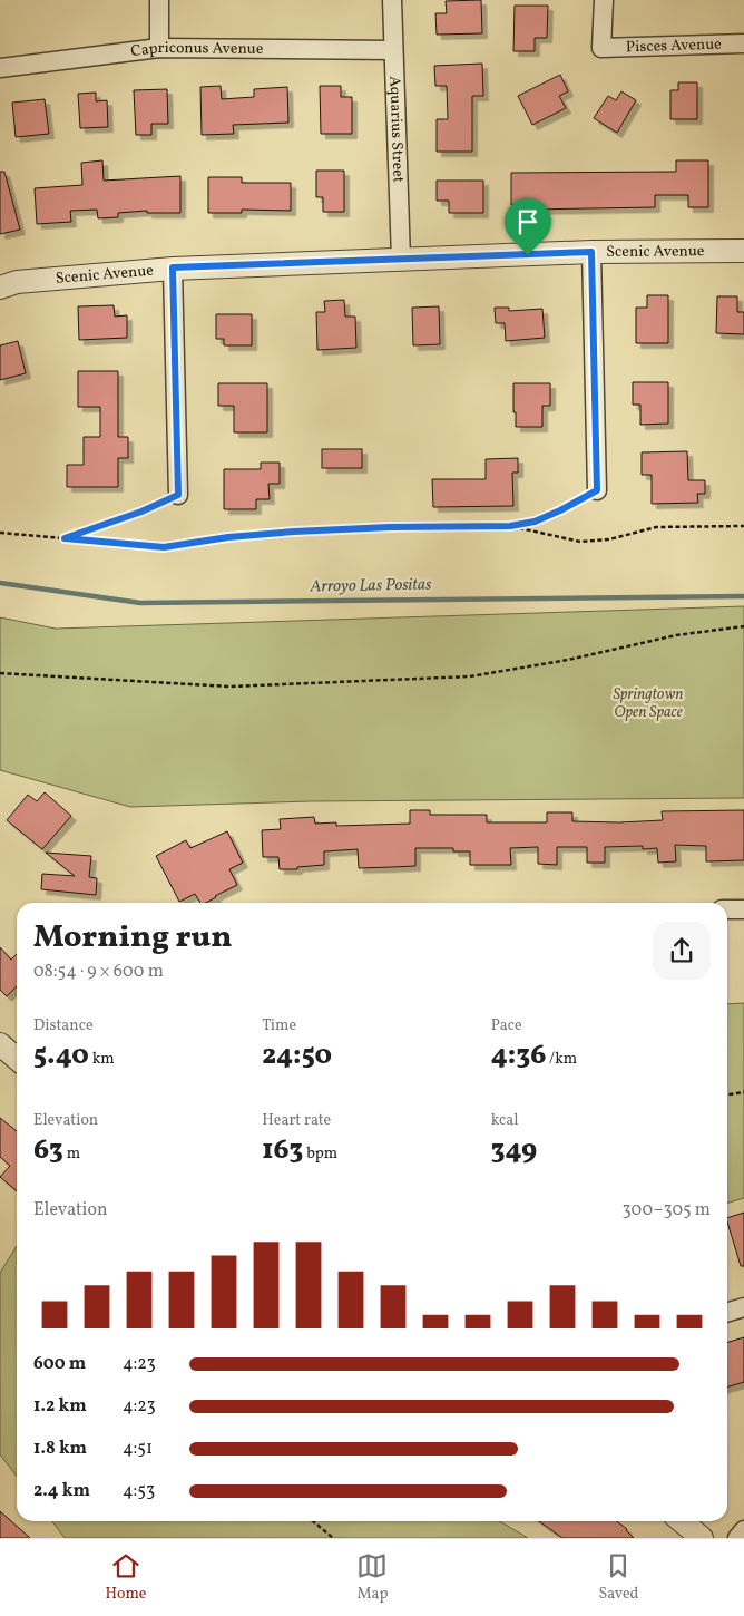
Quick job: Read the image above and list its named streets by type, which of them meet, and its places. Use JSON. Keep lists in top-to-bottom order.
{
  "streets": {
    "street": [
      "Pisces Avenue",
      "Capriconus Avenue",
      "Aquarius Street",
      "Scenic Avenue"
    ]
  },
  "crossings": [
    ["Capriconus Avenue", "Aquarius Street"],
    ["Aquarius Street", "Scenic Avenue"]
  ],
  "water": ["Arroyo Las Positas"],
  "parks": ["Springtown Open Space"],
  "page": {
    "heading": ["Morning run", "08:54 · 9 × 600 m"],
    "stats": [
      ["Distance", "5.40 km"],
      ["Time", "24:50"],
      ["Pace", "4:36 /km"],
      ["Elevation", "63 m"],
      ["Heart rate", "163 bpm"],
      ["kcal", "349"]
    ],
    "chart": ["Elevation", "300–305 m"],
    "list": [
      {
        "name": "600 m",
        "note": "4:23"
      },
      {
        "name": "1.2 km",
        "note": "4:23"
      },
      {
        "name": "1.8 km",
        "note": "4:51"
      },
      {
        "name": "2.4 km",
        "note": "4:53"
      }
    ],
    "tabs": ["Home", "Map", "Saved"]
  }
}
